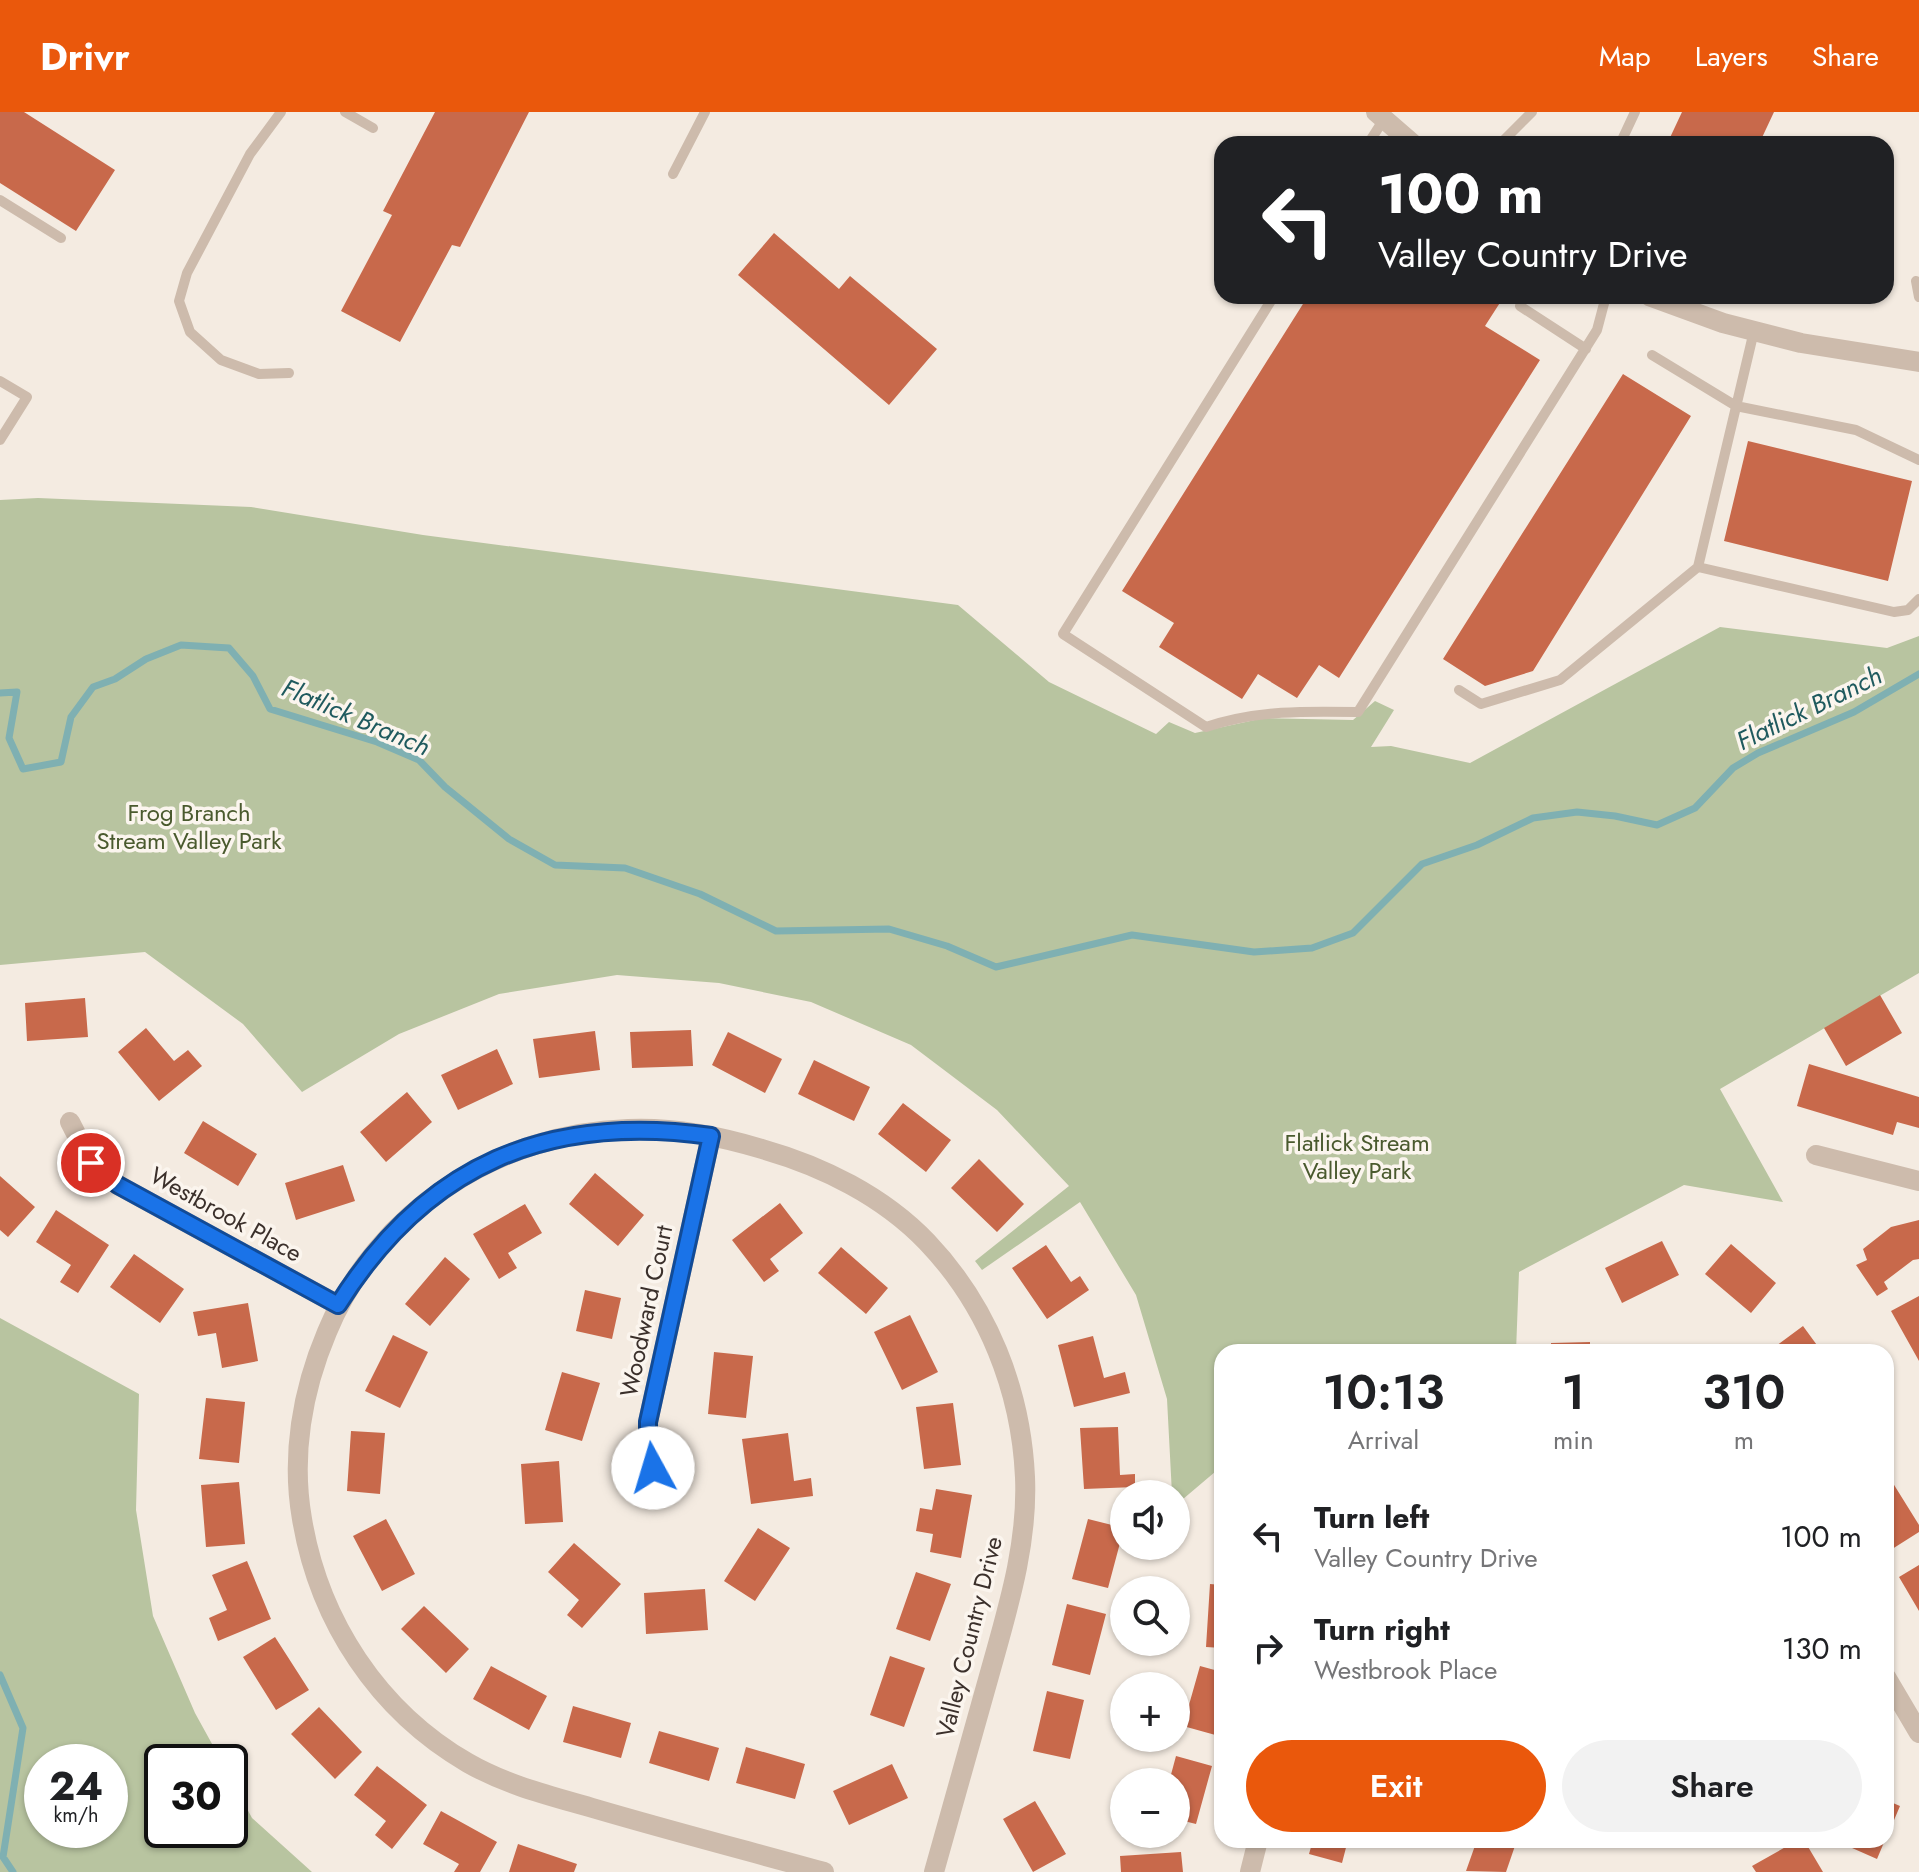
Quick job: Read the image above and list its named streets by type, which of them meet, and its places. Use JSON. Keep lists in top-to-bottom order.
{
  "streets": {
    "street": ["Westbrook Place", "Woodward Court", "Valley Country Drive"]
  },
  "crossings": [
    ["Westbrook Place", "Valley Country Drive"],
    ["Woodward Court", "Valley Country Drive"]
  ],
  "water": ["Flatlick Branch"],
  "parks": ["Frog Branch Stream Valley Park", "Flatlick Stream Valley Park"],
  "page": {
    "header": "Drivr",
    "nav": ["Map", "Layers", "Share"],
    "turn": ["100 m", "Valley Country Drive"],
    "eta": [
      "10:13",
      "Arrival",
      "1",
      "min",
      "310",
      "m"
    ],
    "map_buttons": ["+", "−"],
    "list": [
      {
        "name": "Turn left",
        "note": "Valley Country Drive",
        "value": "100 m"
      },
      {
        "name": "Turn right",
        "note": "Westbrook Place",
        "value": "130 m"
      }
    ],
    "buttons": ["Exit", "Share"],
    "speed": "24 km/h",
    "limit": "30"
  }
}
